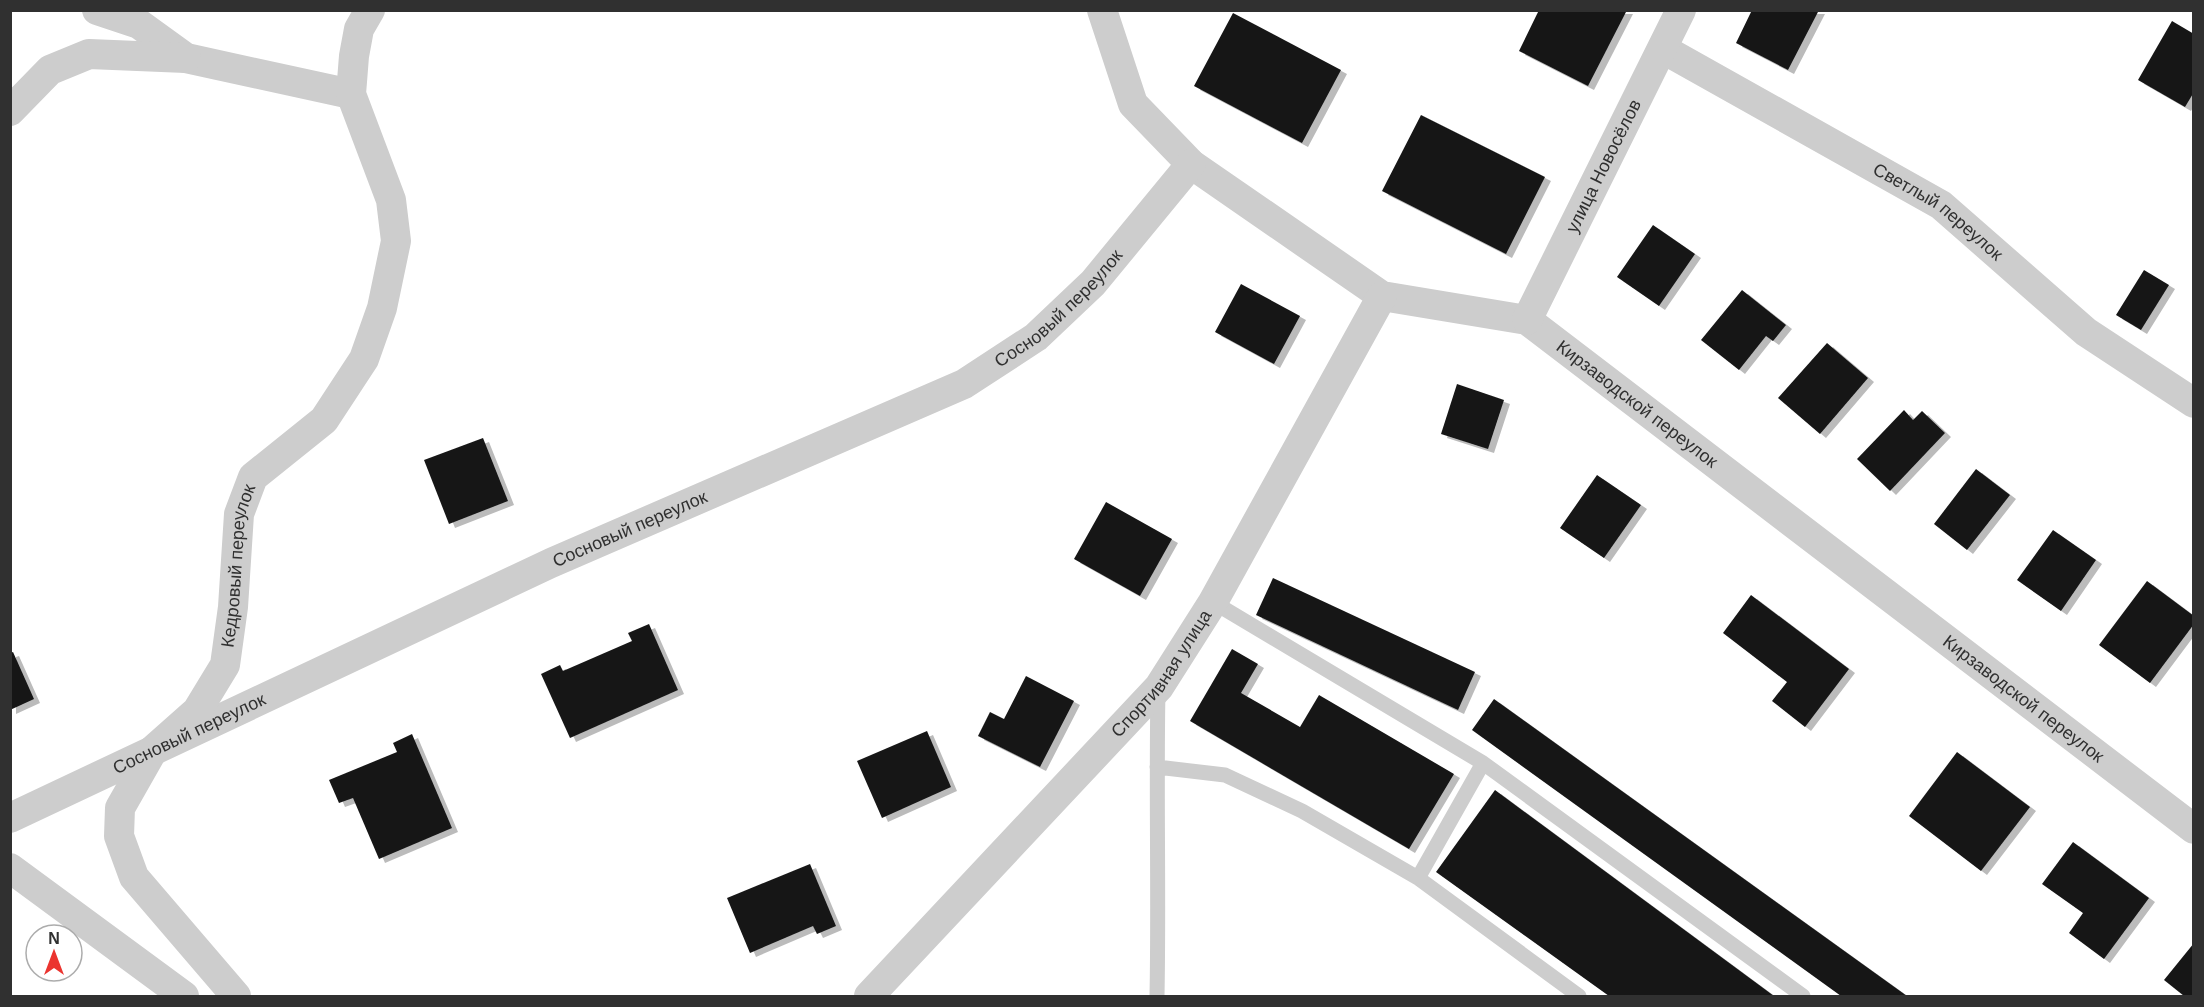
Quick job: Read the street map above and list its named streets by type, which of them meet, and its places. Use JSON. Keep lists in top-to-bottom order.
{
  "streets": {
    "street": [
      "улица Новосёлов",
      "Светлый переулок",
      "Сосновый переулок",
      "Кирзаводской переулок",
      "Кедровый переулок",
      "Спортивная улица"
    ]
  },
  "crossings": [
    ["улица Новосёлов", "Светлый переулок"],
    ["улица Новосёлов", "Кирзаводской переулок"],
    ["Сосновый переулок", "Кирзаводской переулок"],
    ["Сосновый переулок", "Кедровый переулок"],
    ["Кирзаводской переулок", "Спортивная улица"]
  ],
  "north": "top"
}
